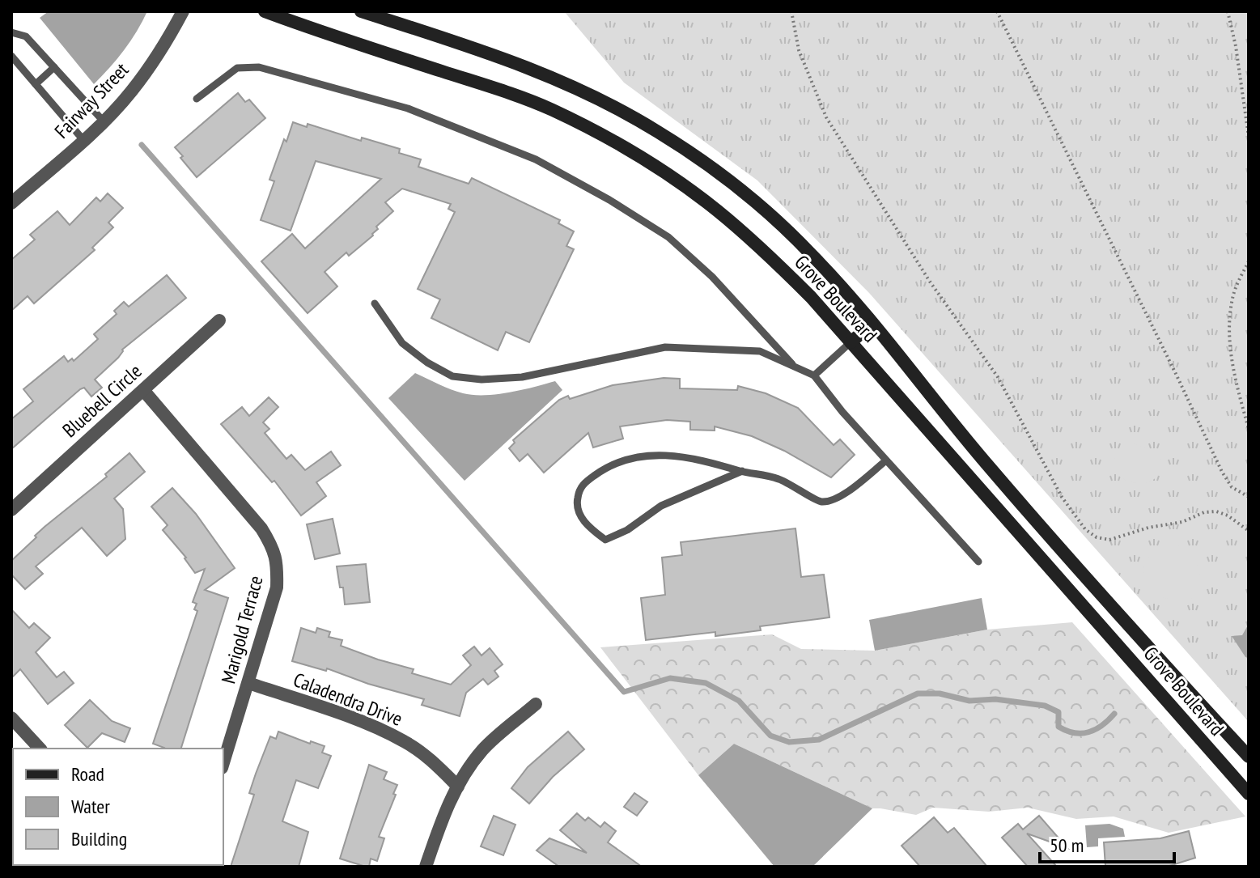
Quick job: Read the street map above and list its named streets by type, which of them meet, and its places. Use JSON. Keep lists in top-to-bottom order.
{
  "streets": {
    "street": [
      "Fairway Street",
      "Grove Boulevard",
      "Bluebell Circle",
      "Marigold Terrace",
      "Caladendra Drive"
    ]
  },
  "crossings": [
    ["Bluebell Circle", "Marigold Terrace"],
    ["Marigold Terrace", "Caladendra Drive"]
  ],
  "legend": ["Road", "Water", "Building"],
  "scale_bar": "50 m"
}
